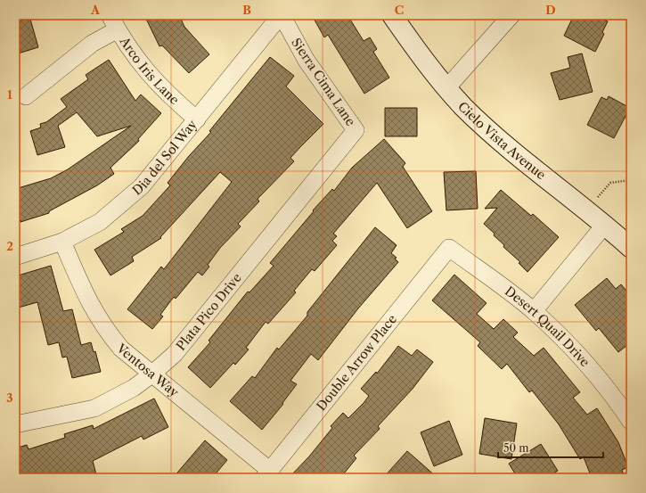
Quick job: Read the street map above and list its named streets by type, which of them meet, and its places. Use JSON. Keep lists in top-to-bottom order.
{
  "streets": {
    "street": [
      "Arco Iris Lane",
      "Sierra Cima Lane",
      "Cielo Vista Avenue",
      "Dia del Sol Way",
      "Plata Pico Drive",
      "Desert Quail Drive",
      "Double Arrow Place",
      "Ventosa Way"
    ]
  },
  "crossings": [
    ["Arco Iris Lane", "Dia del Sol Way"],
    ["Sierra Cima Lane", "Dia del Sol Way"],
    ["Sierra Cima Lane", "Plata Pico Drive"],
    ["Dia del Sol Way", "Ventosa Way"],
    ["Plata Pico Drive", "Ventosa Way"],
    ["Desert Quail Drive", "Double Arrow Place"],
    ["Double Arrow Place", "Ventosa Way"]
  ],
  "scale_bar": "50 m",
  "grid": {
    "columns": [
      "A",
      "B",
      "C",
      "D"
    ],
    "rows": ["1", "2", "3"]
  }
}
